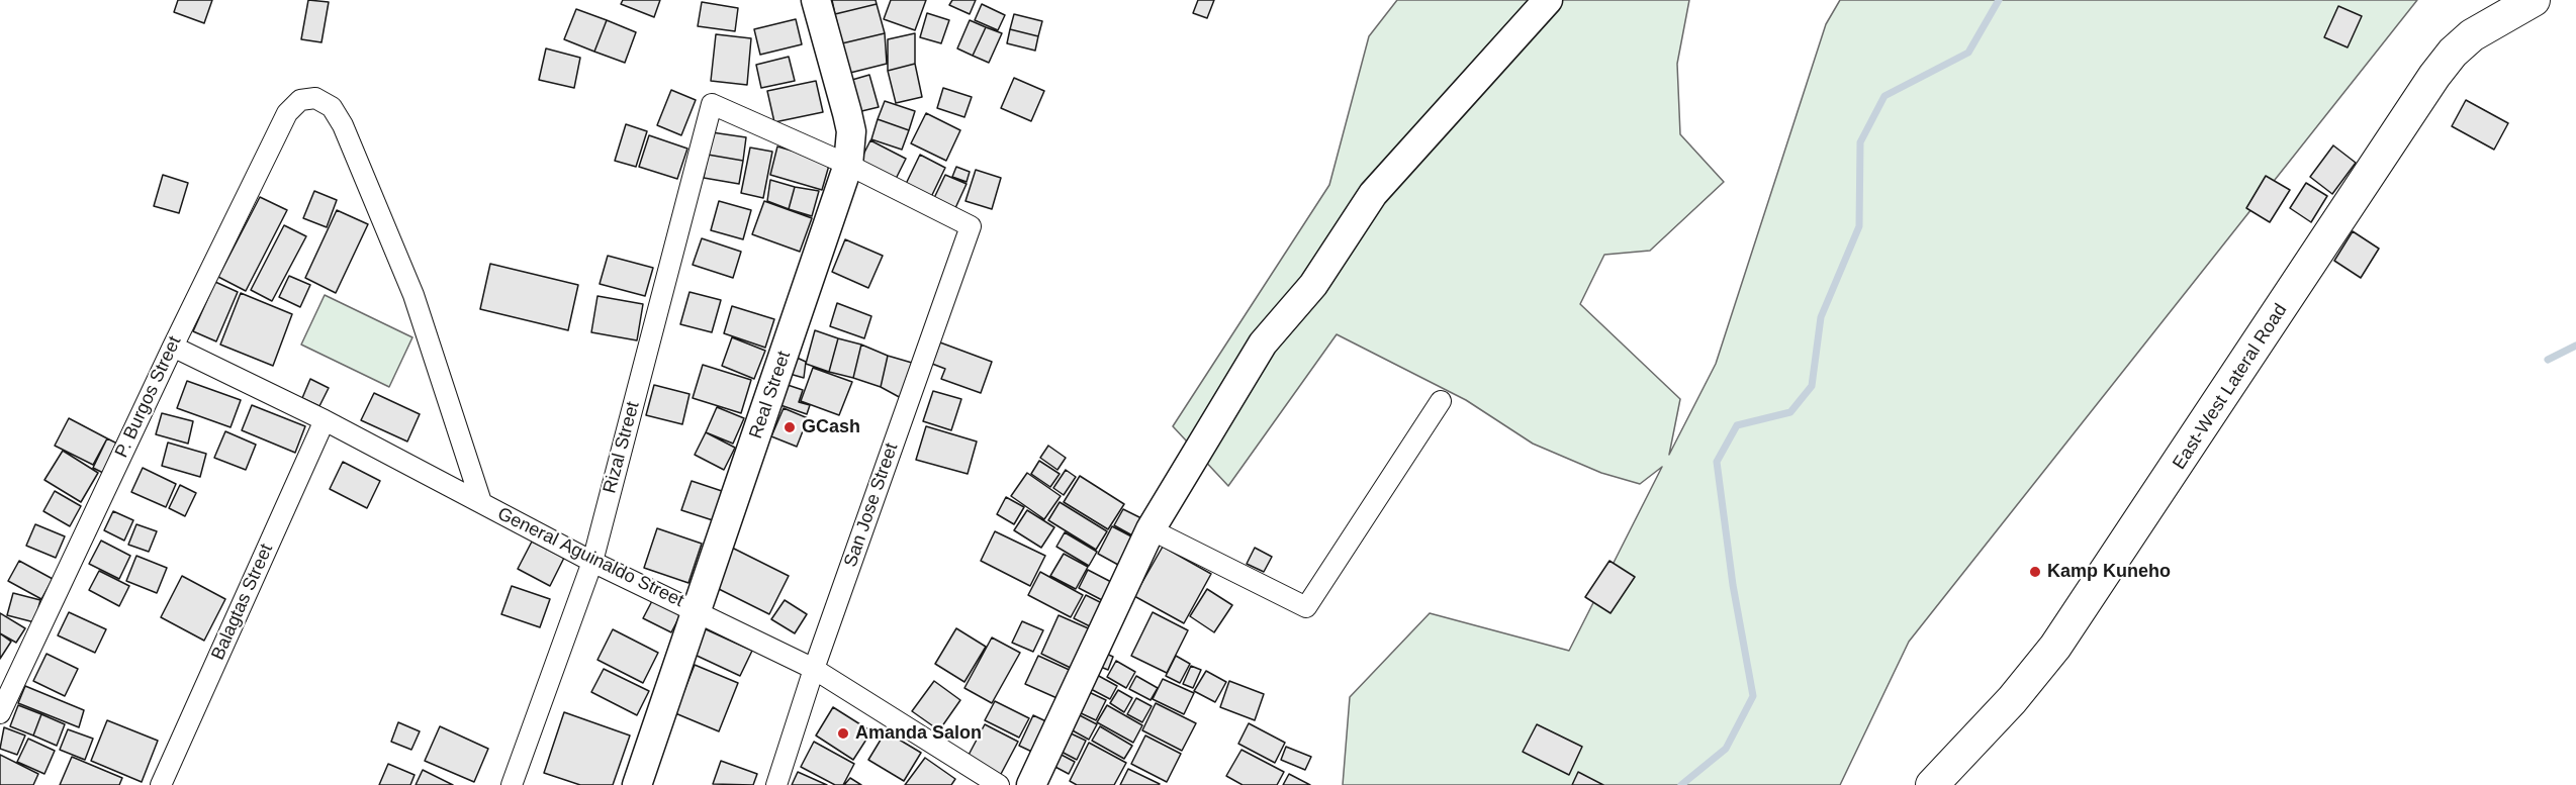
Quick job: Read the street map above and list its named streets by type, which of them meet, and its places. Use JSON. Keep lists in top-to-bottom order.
{
  "streets": {
    "main road": ["East-West Lateral Road"],
    "street": [
      "Real Street",
      "P. Burgos Street",
      "Rizal Street",
      "San Jose Street",
      "General Aguinaldo Street",
      "Balagtas Street"
    ]
  },
  "crossings": [
    ["Real Street", "Rizal Street"],
    ["Real Street", "San Jose Street"],
    ["Real Street", "General Aguinaldo Street"],
    ["P. Burgos Street", "General Aguinaldo Street"],
    ["Rizal Street", "San Jose Street"],
    ["Rizal Street", "General Aguinaldo Street"],
    ["San Jose Street", "General Aguinaldo Street"],
    ["General Aguinaldo Street", "Balagtas Street"]
  ],
  "places": ["GCash", "Kamp Kuneho", "Amanda Salon"]
}
